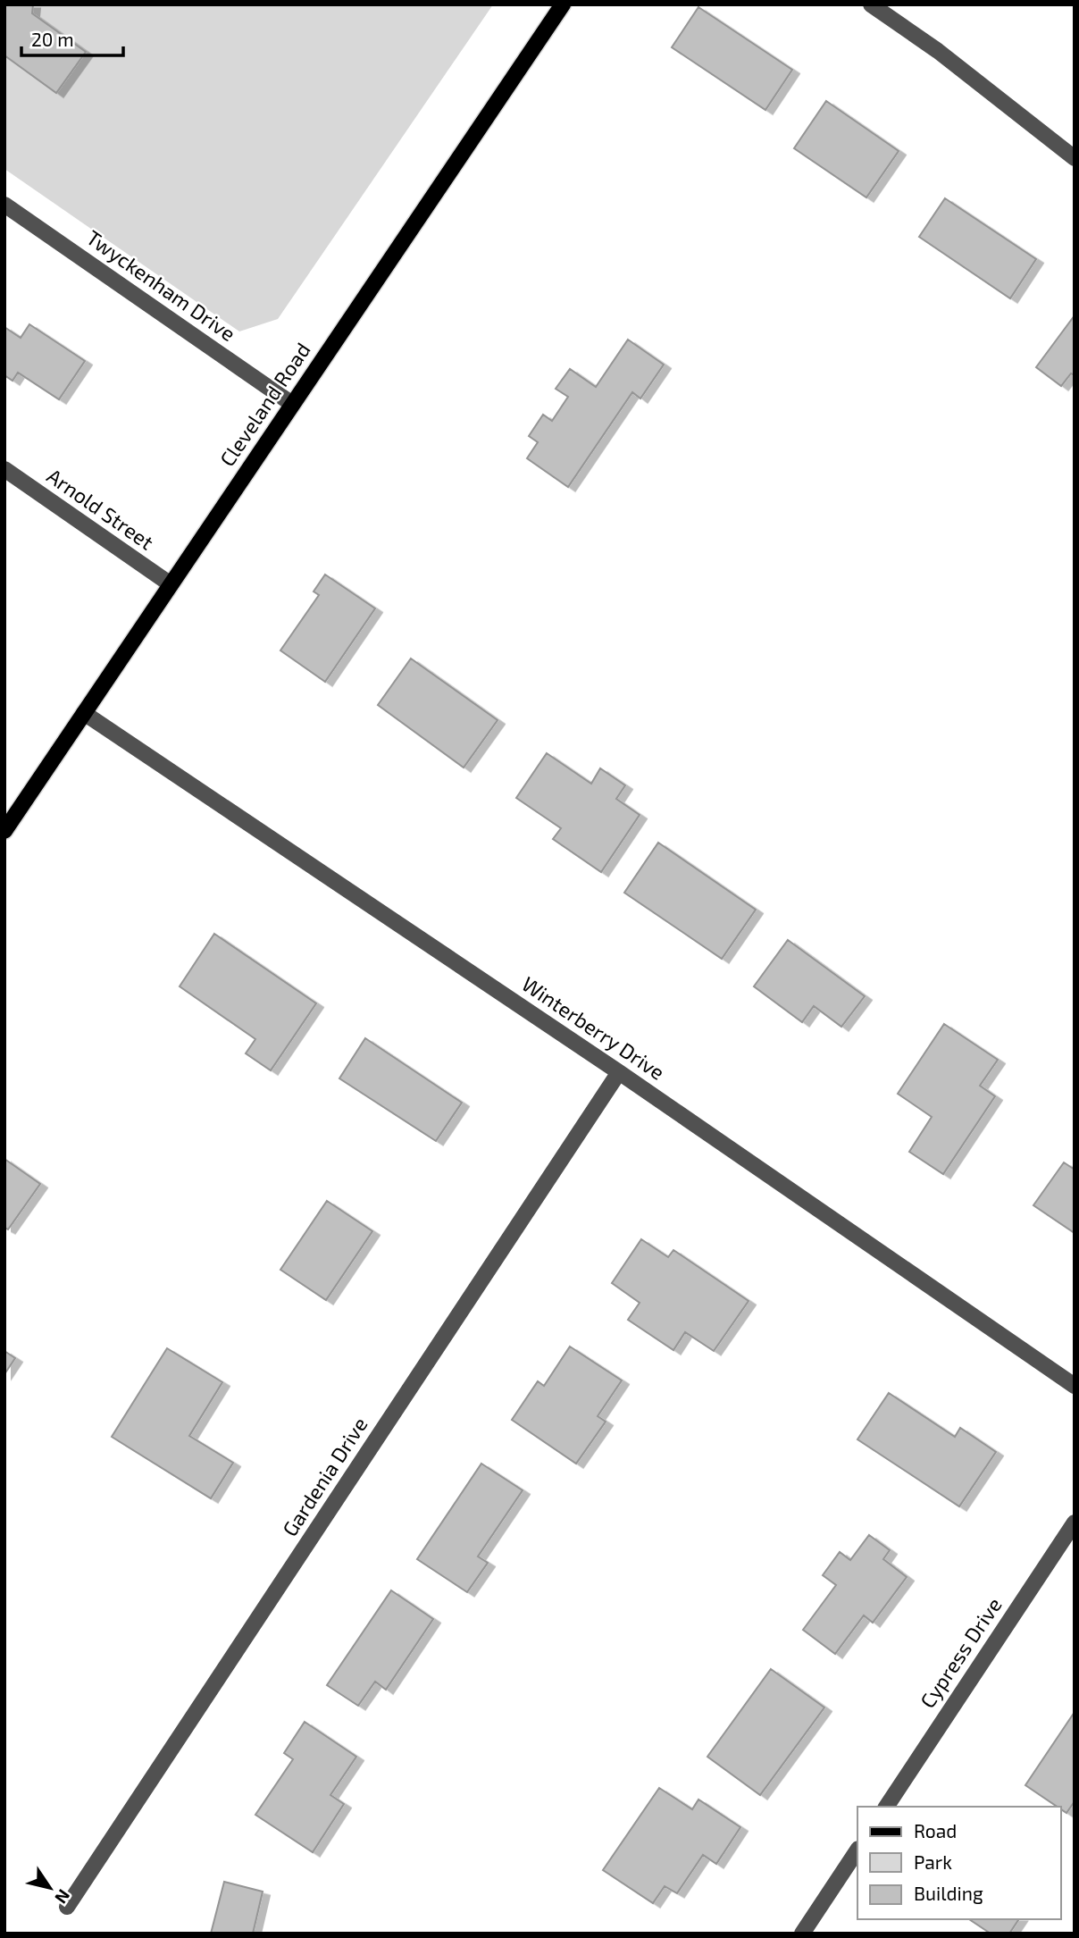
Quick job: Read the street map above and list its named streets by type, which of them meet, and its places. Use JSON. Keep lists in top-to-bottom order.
{
  "streets": {
    "main road": ["Cleveland Road"],
    "street": [
      "Twyckenham Drive",
      "Arnold Street",
      "Winterberry Drive",
      "Gardenia Drive",
      "Cypress Drive"
    ]
  },
  "crossings": [
    ["Twyckenham Drive", "Cleveland Road"],
    ["Cleveland Road", "Arnold Street"],
    ["Cleveland Road", "Winterberry Drive"],
    ["Winterberry Drive", "Gardenia Drive"]
  ],
  "legend": ["Road", "Park", "Building"],
  "scale_bar": "20 m",
  "north": "bottom right"
}
